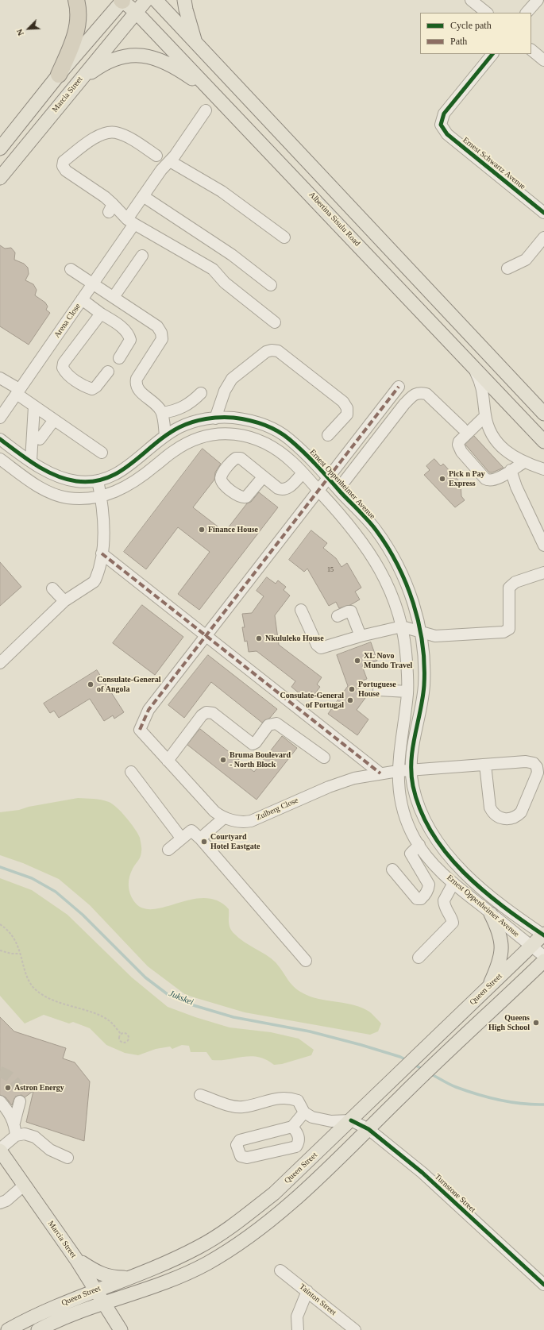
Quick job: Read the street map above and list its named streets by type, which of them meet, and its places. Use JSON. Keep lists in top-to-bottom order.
{
  "streets": {
    "main road": ["Marcia Street", "Albertina Sisulu Road", "Queen Street"],
    "street": [
      "Ernest Schwartz Avenue",
      "Arena Close",
      "Ernest Oppenheimer Avenue",
      "Zulberg Close",
      "Turnstone Street",
      "Tainton Street"
    ]
  },
  "crossings": [
    ["Marcia Street", "Albertina Sisulu Road"],
    ["Marcia Street", "Queen Street"],
    ["Ernest Oppenheimer Avenue", "Zulberg Close"],
    ["Ernest Oppenheimer Avenue", "Queen Street"],
    ["Queen Street", "Turnstone Street"]
  ],
  "water": ["Jukskei"],
  "places": [
    "Pick n Pay Express",
    "Finance House",
    "Nkululeko House",
    "XL Novo Mundo Travel",
    "Consulate-General of Angola",
    "Portuguese House",
    "Consulate-General of Portugal",
    "Bruma Boulevard - North Block",
    "Courtyard Hotel Eastgate",
    "Queens High School",
    "Astron Energy"
  ],
  "house_numbers": ["15"],
  "legend": ["Cycle path", "Path"],
  "north": "bottom left"
}
